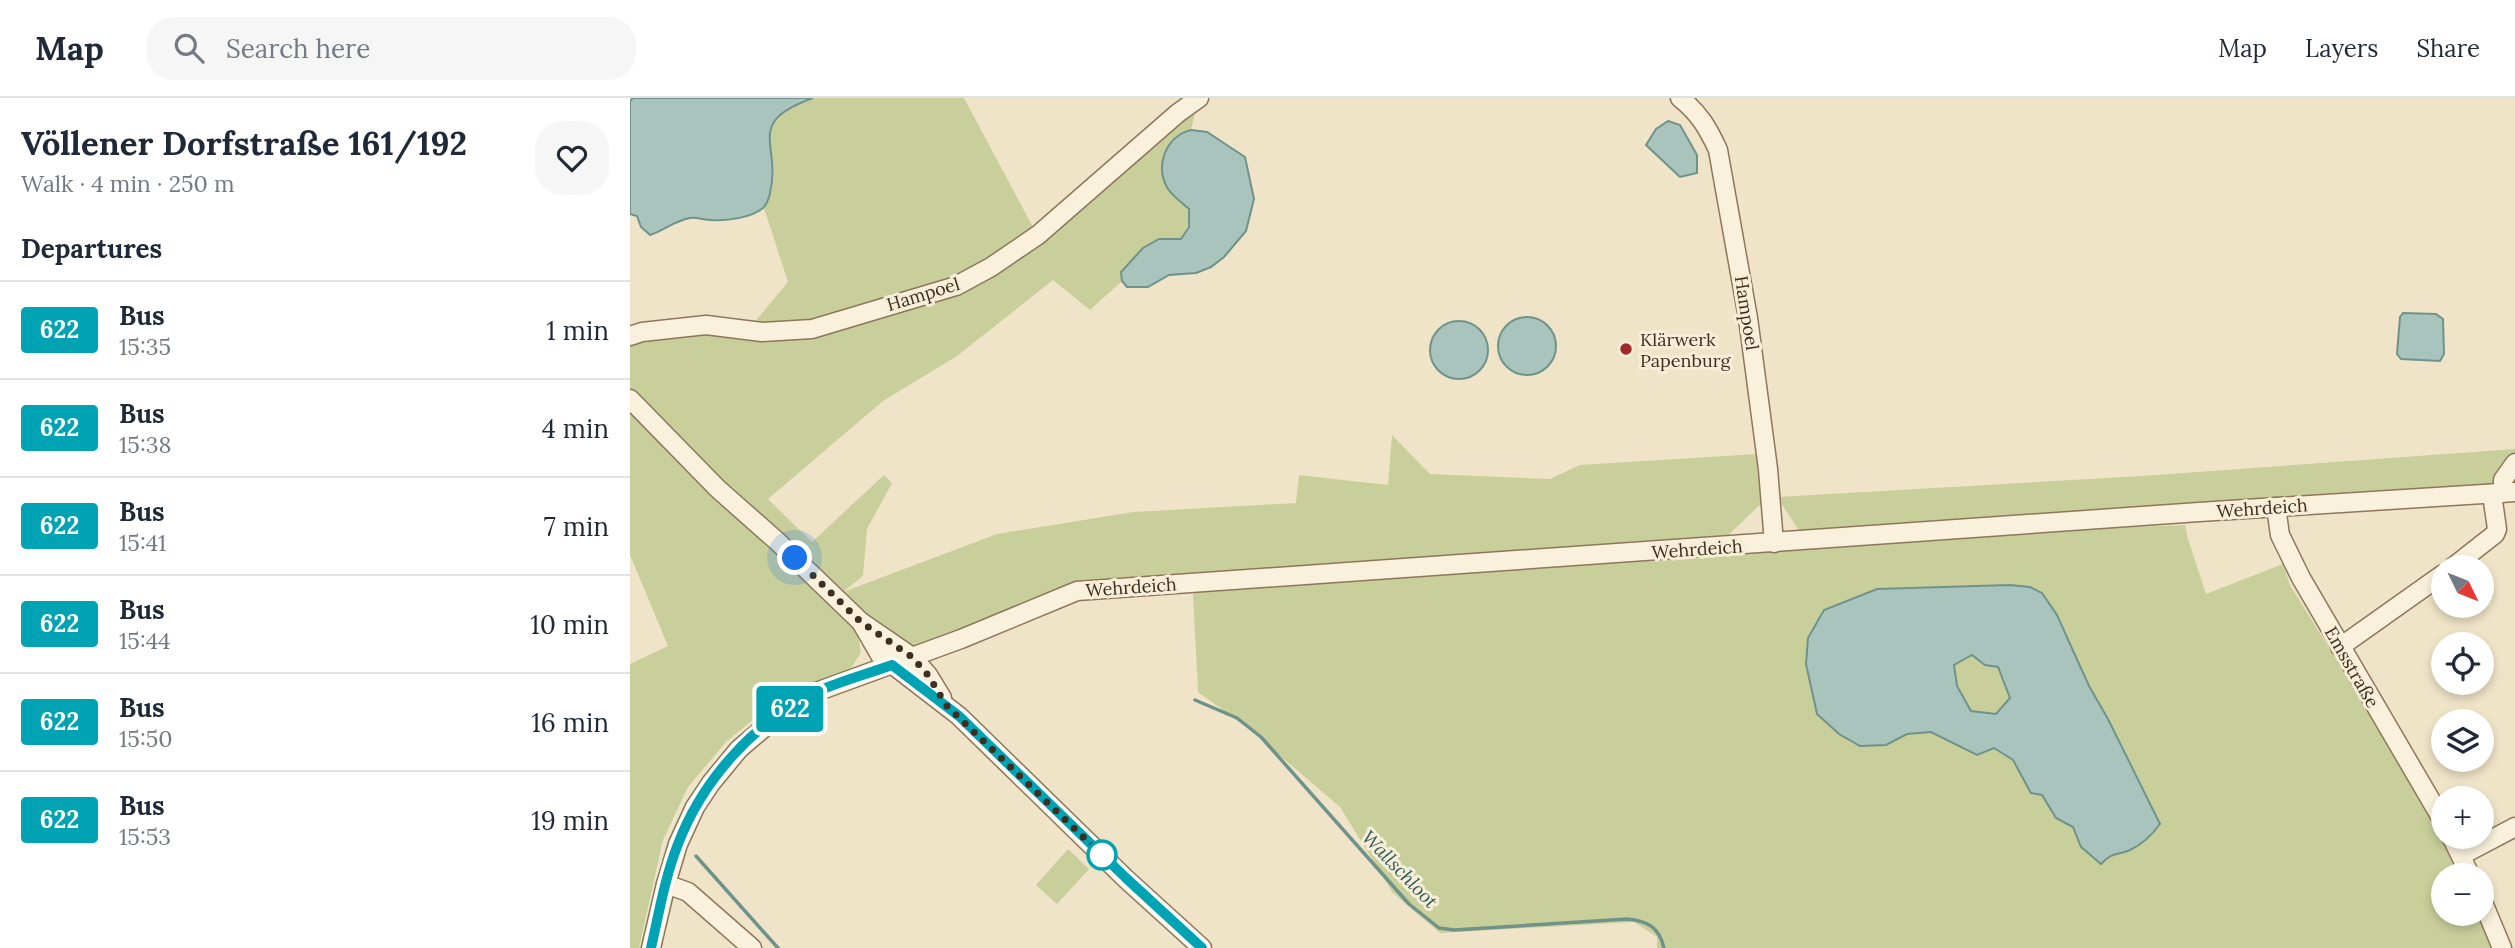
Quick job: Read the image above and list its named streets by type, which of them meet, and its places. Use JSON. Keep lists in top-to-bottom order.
{
  "streets": {
    "street": ["Hampoel", "Wehrdeich", "Emsstraße"]
  },
  "crossings": [
    ["Hampoel", "Wehrdeich"],
    ["Wehrdeich", "Emsstraße"]
  ],
  "water": ["Wallschloot"],
  "places": ["Klärwerk Papenburg"],
  "lines": ["bus line 622"],
  "north": "bottom right",
  "page": {
    "header": "Map",
    "search": "Search here",
    "nav": ["Map", "Layers", "Share"],
    "heading": [
      ["Völlener Dorfstraße 161/192", "Walk · 4 min · 250 m"],
      "Departures"
    ],
    "on_map": "622",
    "list": [
      {
        "mark": "622",
        "name": "Bus",
        "note": "15:35",
        "value": "1 min"
      },
      {
        "mark": "622",
        "name": "Bus",
        "note": "15:38",
        "value": "4 min"
      },
      {
        "mark": "622",
        "name": "Bus",
        "note": "15:41",
        "value": "7 min"
      },
      {
        "mark": "622",
        "name": "Bus",
        "note": "15:44",
        "value": "10 min"
      },
      {
        "mark": "622",
        "name": "Bus",
        "note": "15:50",
        "value": "16 min"
      },
      {
        "mark": "622",
        "name": "Bus",
        "note": "15:53",
        "value": "19 min"
      }
    ],
    "map_buttons": ["+", "−"]
  }
}
